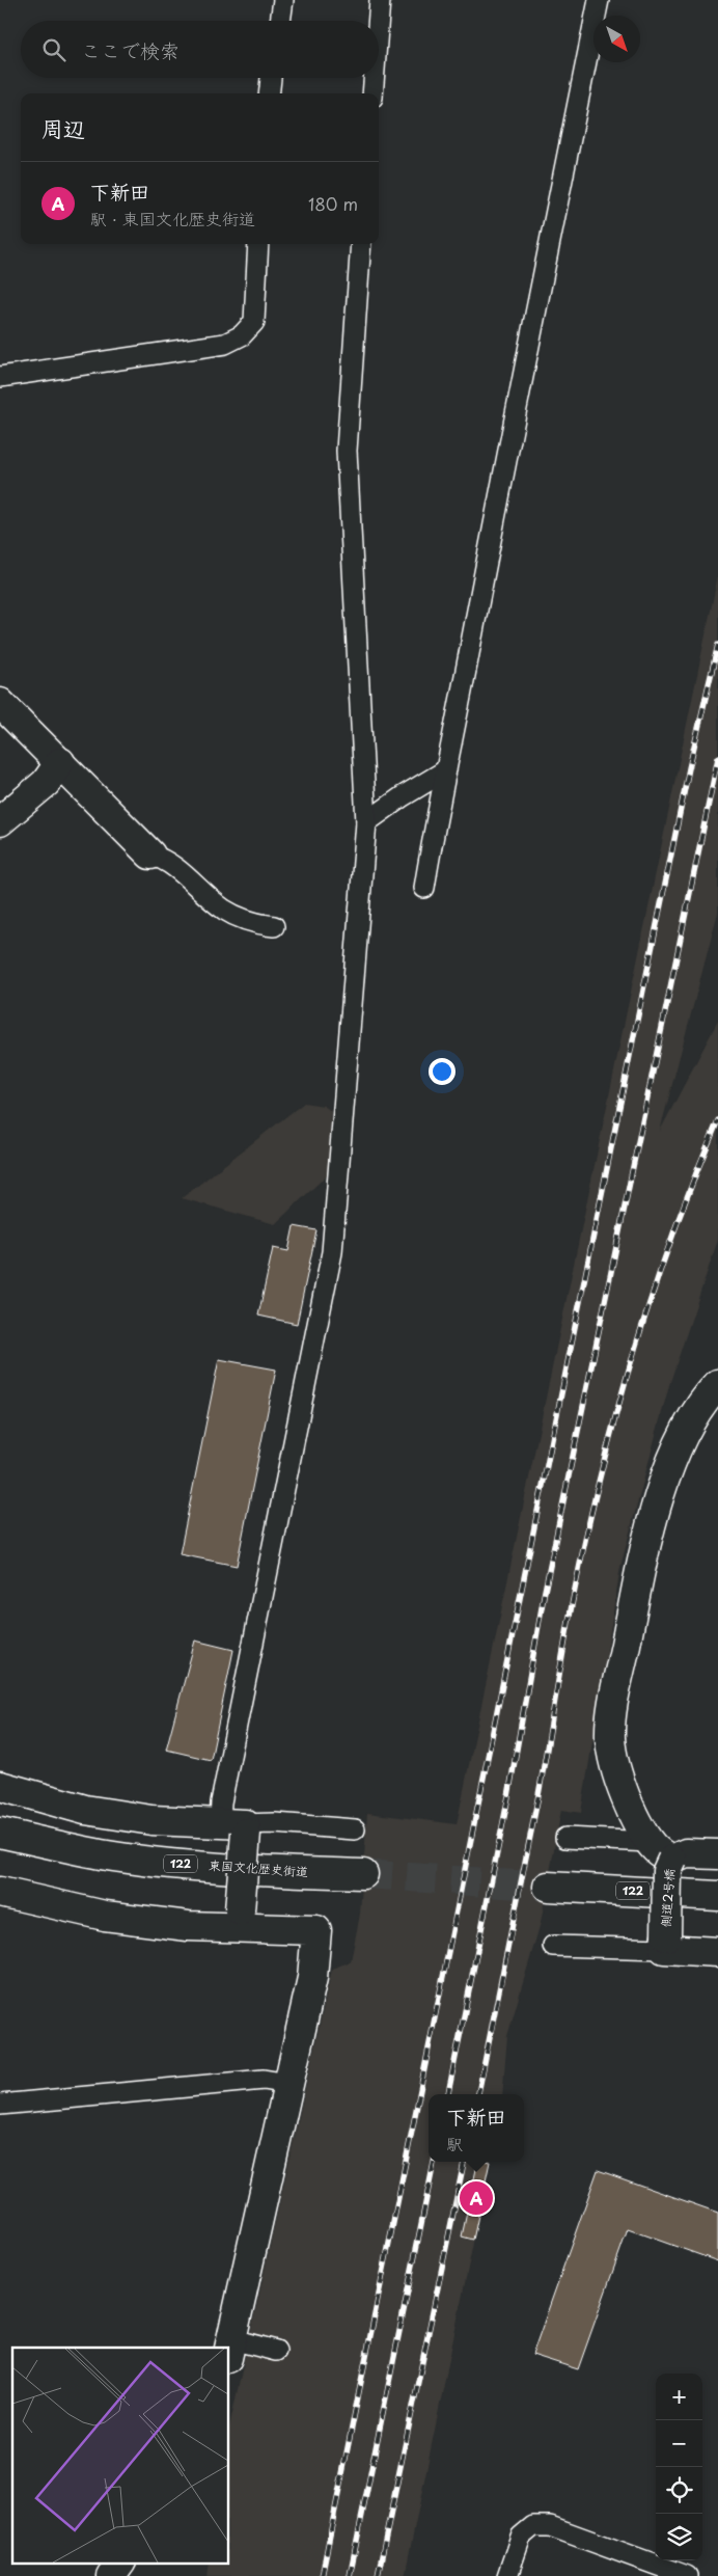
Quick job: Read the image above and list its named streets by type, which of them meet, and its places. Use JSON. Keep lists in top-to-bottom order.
{
  "streets": {
    "main road": ["122", "東国文化歴史街道", "側道2号橋"]
  },
  "north": "bottom right",
  "page": {
    "search": "ここで検索",
    "heading": "周辺",
    "list": [
      {
        "mark": "A",
        "name": "下新田",
        "note": "駅 · 東国文化歴史街道",
        "value": "180 m"
      }
    ],
    "popup": ["下新田", "駅"],
    "pins": "A",
    "map_buttons": ["+", "−"]
  }
}
